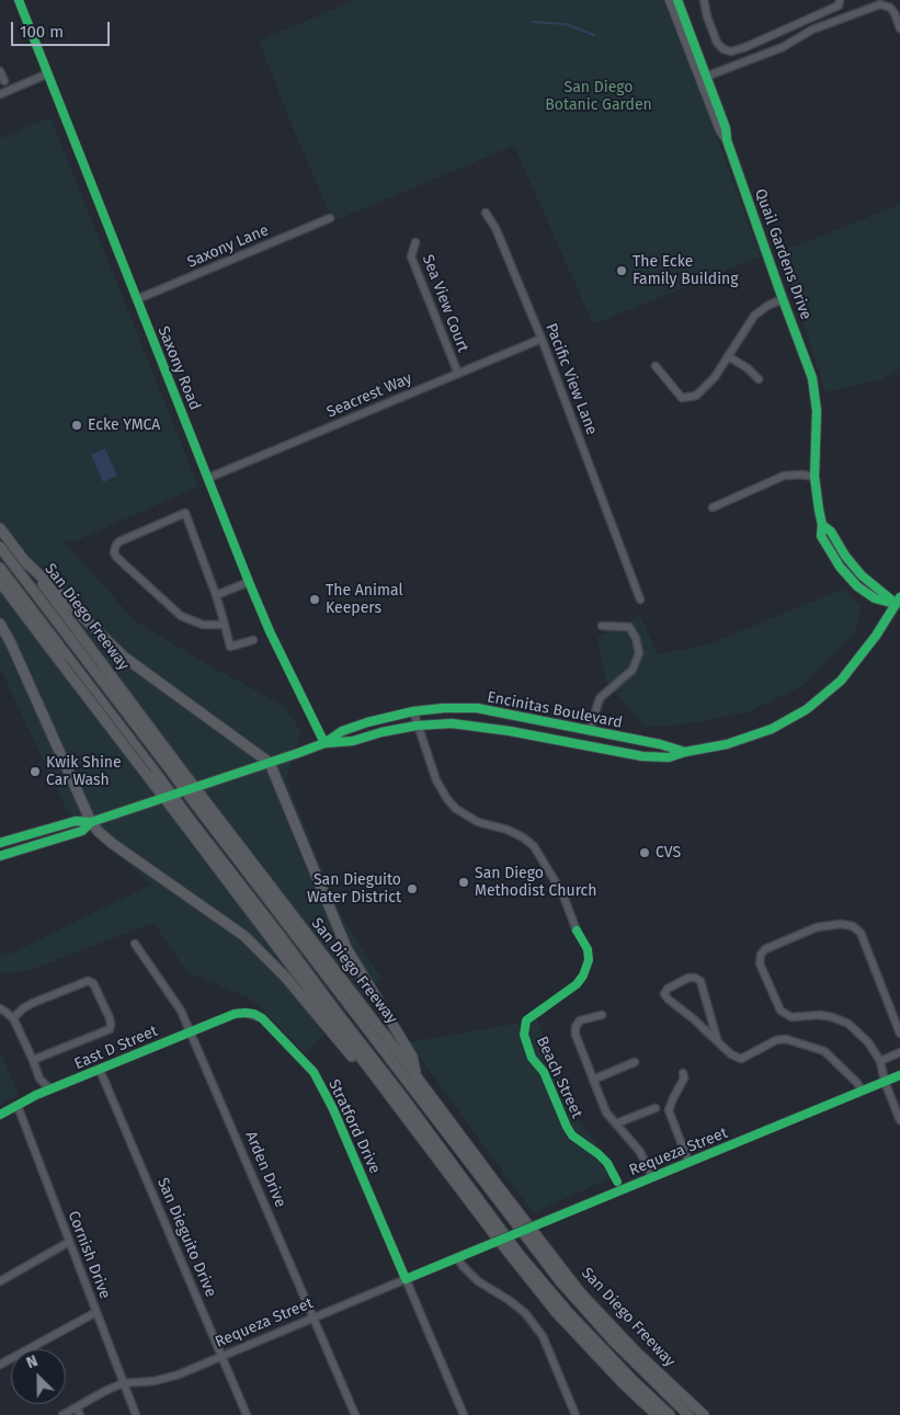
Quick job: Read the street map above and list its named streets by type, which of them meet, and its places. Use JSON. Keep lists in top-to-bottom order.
{
  "streets": {
    "highway": ["San Diego Freeway"],
    "main road": ["Quail Gardens Drive", "Encinitas Boulevard"],
    "street": [
      "Saxony Lane",
      "Sea View Court",
      "Saxony Road",
      "Pacific View Lane",
      "Seacrest Way",
      "East D Street",
      "Beach Street",
      "Stratford Drive",
      "Requeza Street",
      "Arden Drive",
      "San Dieguito Drive",
      "Cornish Drive"
    ]
  },
  "crossings": [
    ["Saxony Lane", "Saxony Road"],
    ["Quail Gardens Drive", "Encinitas Boulevard"],
    ["Sea View Court", "Seacrest Way"],
    ["Saxony Road", "Seacrest Way"],
    ["Saxony Road", "Encinitas Boulevard"],
    ["Pacific View Lane", "Seacrest Way"],
    ["East D Street", "Stratford Drive"],
    ["East D Street", "Arden Drive"],
    ["East D Street", "San Dieguito Drive"],
    ["East D Street", "Cornish Drive"],
    ["Beach Street", "Requeza Street"],
    ["Stratford Drive", "Requeza Street"],
    ["Requeza Street", "Arden Drive"],
    ["Requeza Street", "San Dieguito Drive"],
    ["Requeza Street", "Cornish Drive"]
  ],
  "parks": ["San Diego Botanic Garden"],
  "places": [
    "The Ecke Family Building",
    "Ecke YMCA",
    "The Animal Keepers",
    "Kwik Shine Car Wash",
    "CVS",
    "San Diego Methodist Church",
    "San Dieguito Water District"
  ],
  "scale_bar": "100 m",
  "north": "top left"
}
